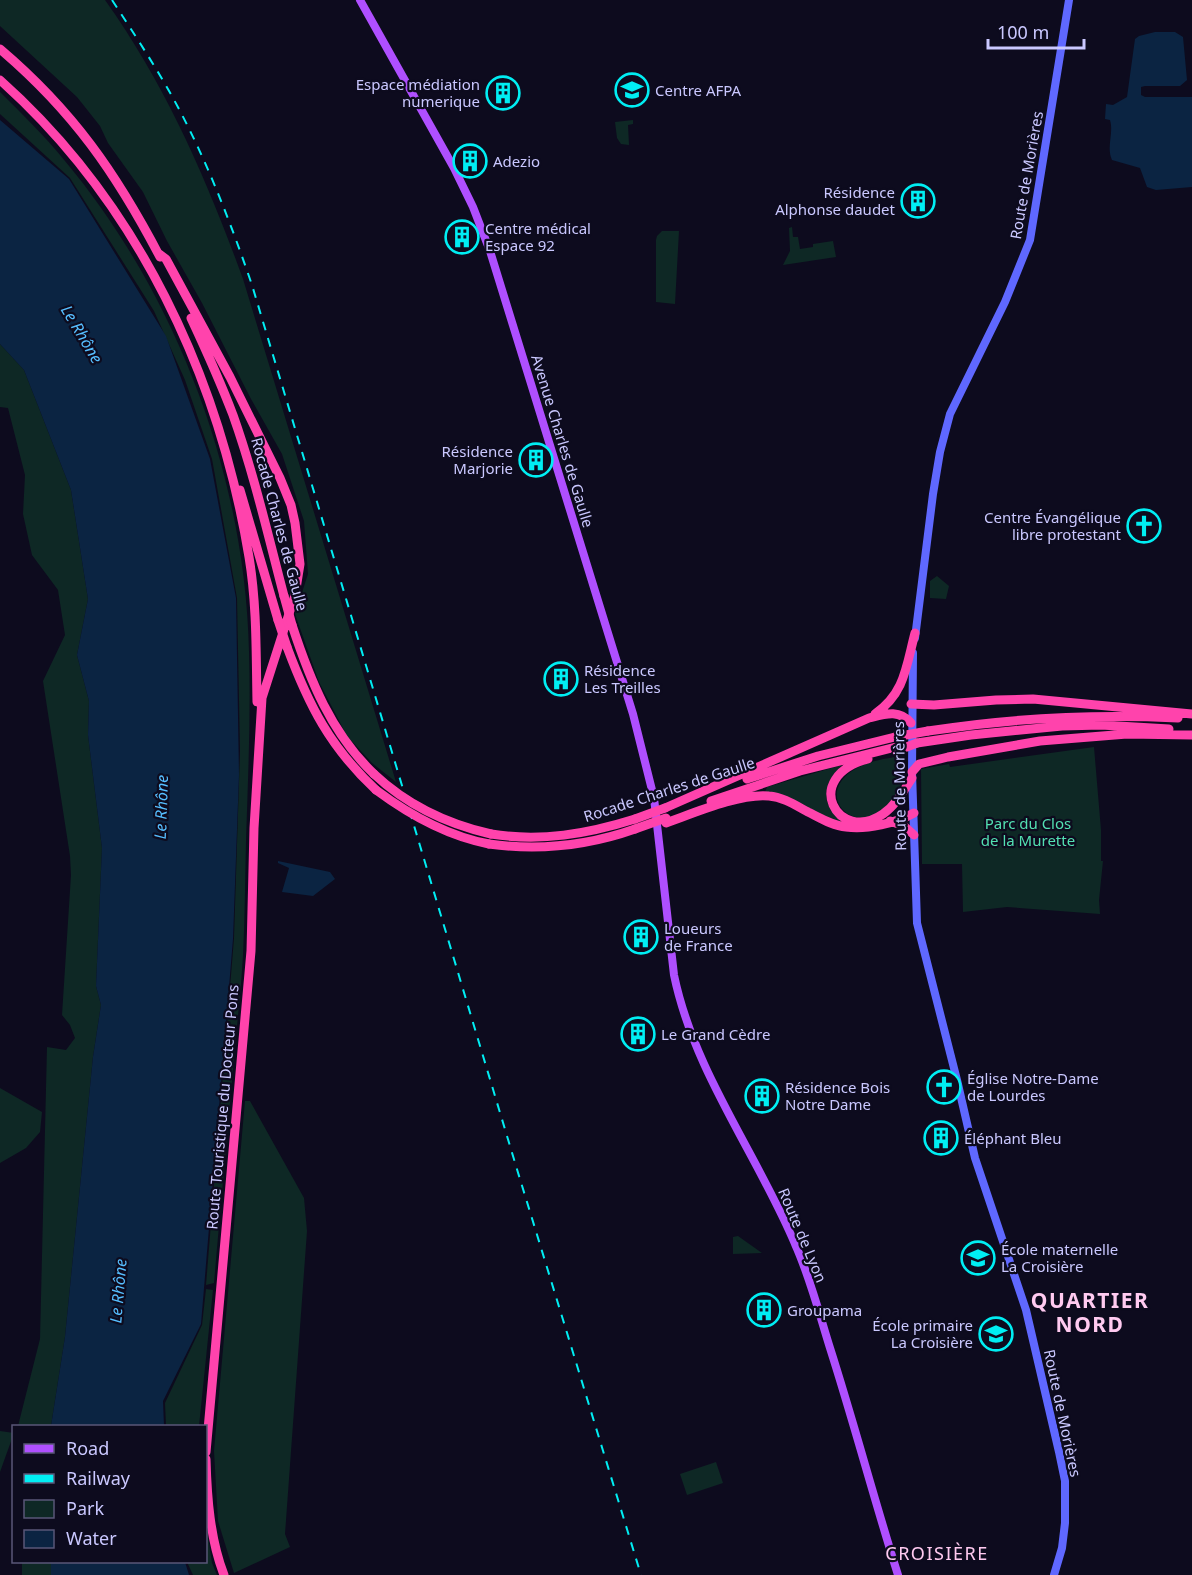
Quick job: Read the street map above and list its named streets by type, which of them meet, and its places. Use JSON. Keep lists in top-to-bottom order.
{
  "streets": {
    "highway": ["Rocade Charles de Gaulle", "Route Touristique du Docteur Pons"],
    "main road": ["Route de Morières", "Avenue Charles de Gaulle", "Route de Lyon"]
  },
  "crossings": [
    ["Avenue Charles de Gaulle", "Route de Lyon"]
  ],
  "districts": ["QUARTIER NORD", "CROISIÈRE"],
  "water": ["Le Rhône"],
  "parks": ["Parc du Clos de la Murette"],
  "places": {
    "school or university": ["Centre AFPA", "École maternelle La Croisière", "École primaire La Croisière"],
    "building": [
      "Espace médiation numerique",
      "Adezio",
      "Résidence Alphonse daudet",
      "Centre médical Espace 92",
      "Résidence Marjorie",
      "Résidence Les Treilles",
      "Loueurs de France",
      "Le Grand Cèdre",
      "Résidence Bois Notre Dame",
      "Éléphant Bleu",
      "Groupama"
    ],
    "church": ["Centre Évangélique libre protestant", "Église Notre-Dame de Lourdes"]
  },
  "legend": [
    "Road",
    "Railway",
    "Park",
    "Water"
  ],
  "scale_bar": "100 m"
}
